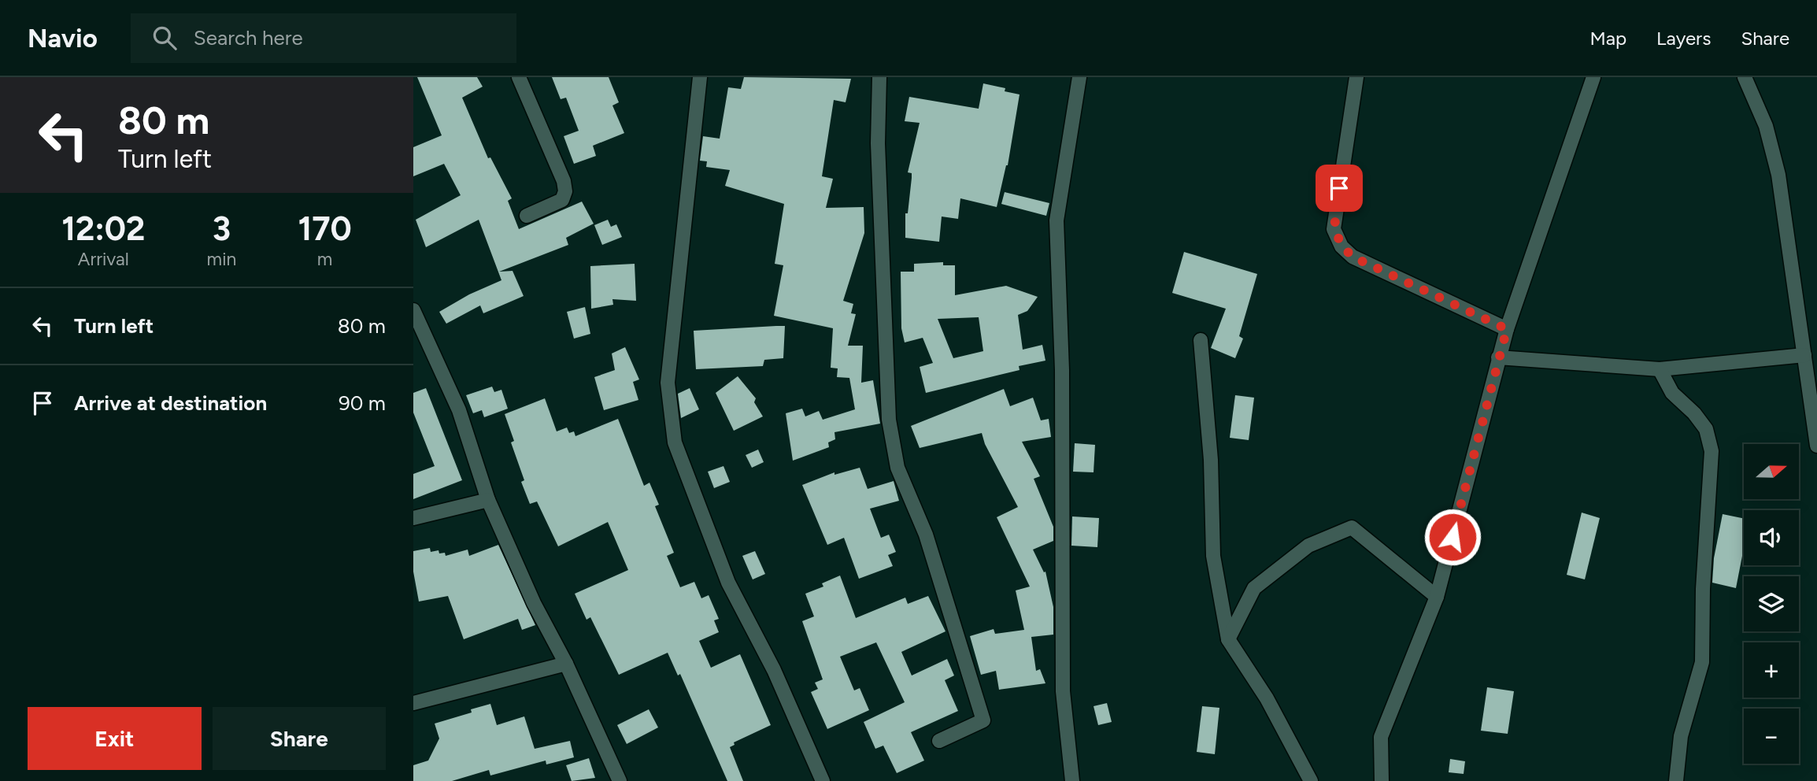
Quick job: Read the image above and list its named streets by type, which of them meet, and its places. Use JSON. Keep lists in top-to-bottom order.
{
  "north": "right",
  "page": {
    "header": "Navio",
    "search": "Search here",
    "nav": ["Map", "Layers", "Share"],
    "turn": ["80 m", "Turn left"],
    "eta": [
      "12:02",
      "Arrival",
      "3",
      "min",
      "170",
      "m"
    ],
    "list": [
      {
        "name": "Turn left",
        "value": "80 m"
      },
      {
        "name": "Arrive at destination",
        "value": "90 m"
      }
    ],
    "map_buttons": ["+", "−"],
    "buttons": ["Exit", "Share"]
  }
}
